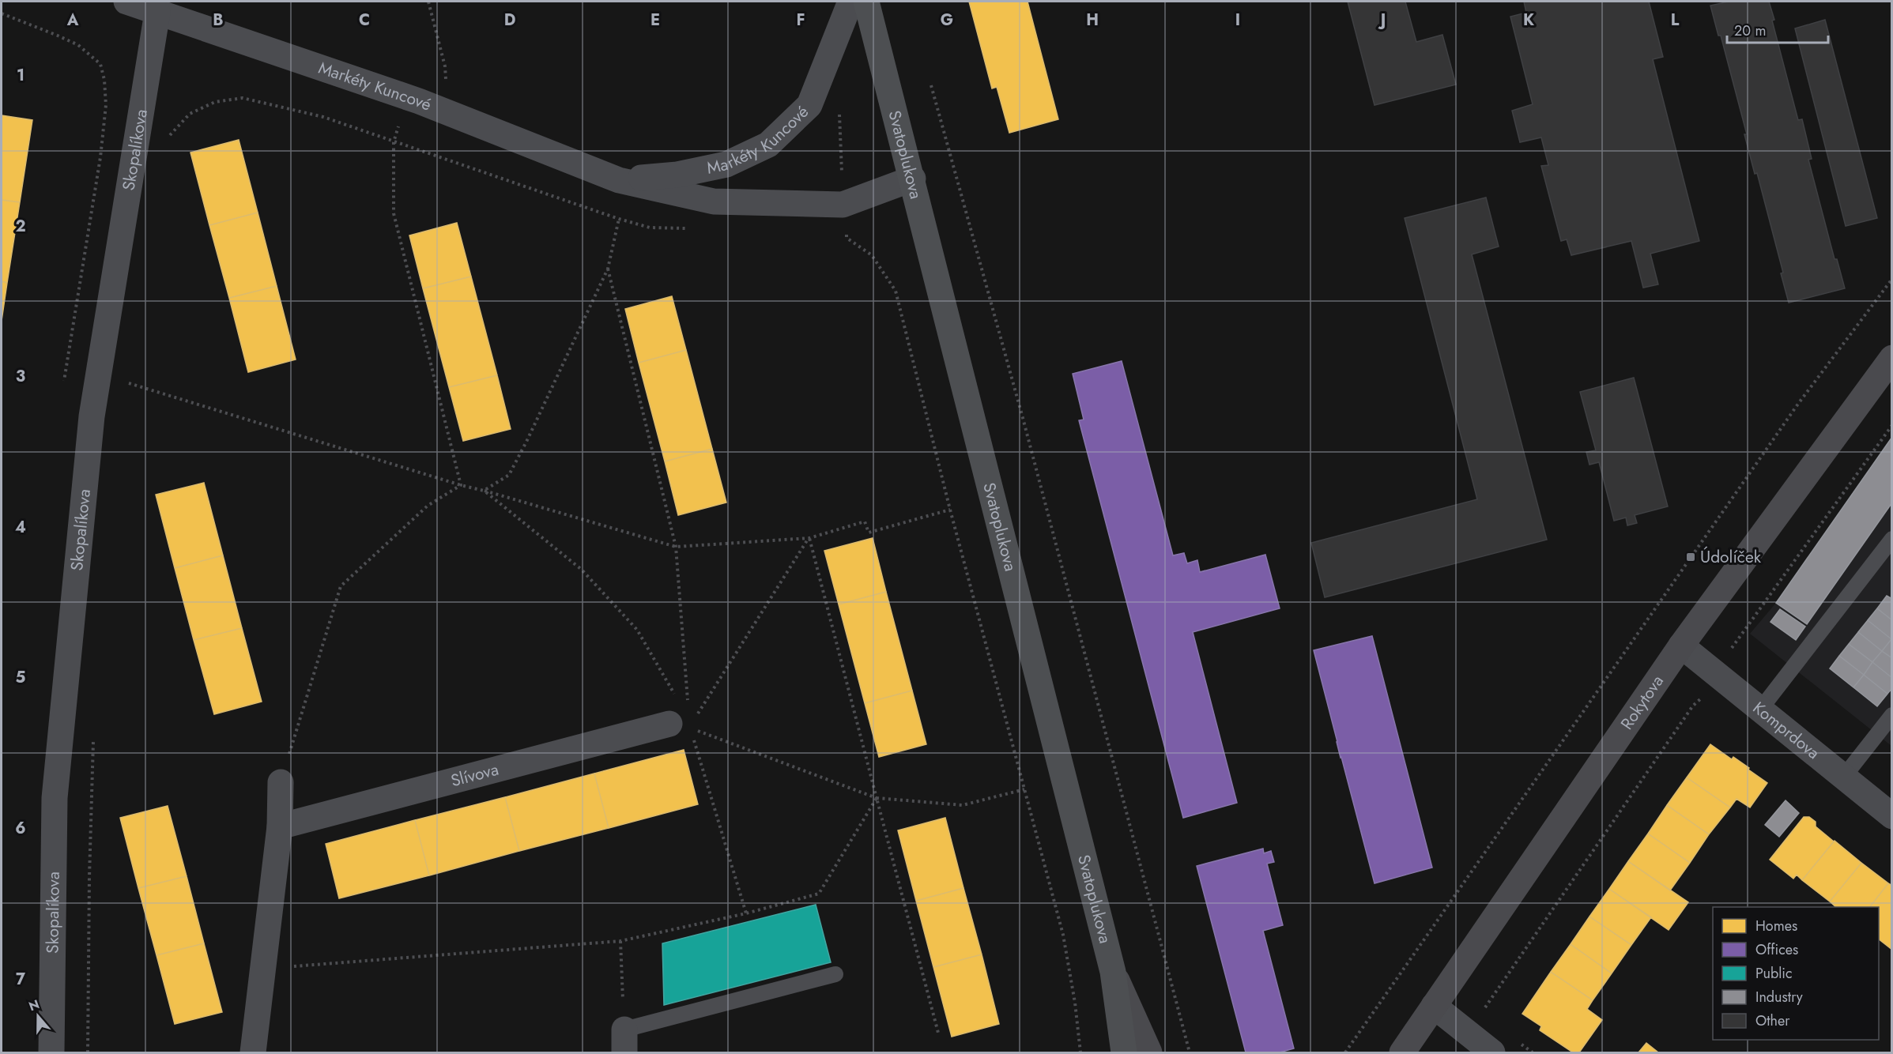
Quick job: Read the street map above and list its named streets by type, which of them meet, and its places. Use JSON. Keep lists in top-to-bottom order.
{
  "streets": {
    "main road": ["Svatoplukova", "Rokytova"],
    "street": [
      "Markéty Kuncové",
      "Skopalíkova",
      "Komprdova",
      "Slívova"
    ]
  },
  "crossings": [
    ["Markéty Kuncové", "Skopalíkova"],
    ["Markéty Kuncové", "Svatoplukova"],
    ["Rokytova", "Komprdova"]
  ],
  "places": {
    "transit": ["Údolíček"]
  },
  "legend": [
    "Homes",
    "Offices",
    "Public",
    "Industry",
    "Other"
  ],
  "scale_bar": "20 m",
  "north": "top",
  "grid": {
    "columns": [
      "A",
      "B",
      "C",
      "D",
      "E",
      "F",
      "G",
      "H",
      "I",
      "J",
      "K",
      "L"
    ],
    "rows": [
      "1",
      "2",
      "3",
      "4",
      "5",
      "6",
      "7"
    ]
  }
}
